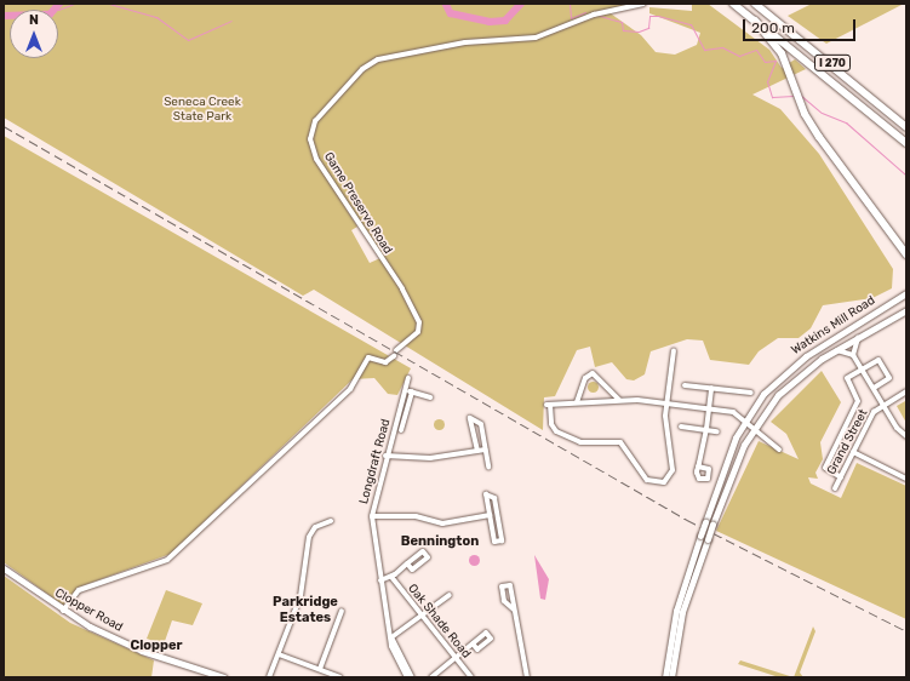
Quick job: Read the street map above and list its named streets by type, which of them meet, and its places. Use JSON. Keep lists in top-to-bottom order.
{
  "streets": {
    "highway": ["I 270"],
    "main road": ["Watkins Mill Road", "Clopper Road"],
    "street": [
      "Game Preserve Road",
      "Grand Street",
      "Longdraft Road",
      "Oak Shade Road"
    ]
  },
  "districts": ["Bennington", "Parkridge Estates", "Clopper"],
  "parks": ["Seneca Creek State Park"],
  "scale_bar": "200 m",
  "north": "top"
}
